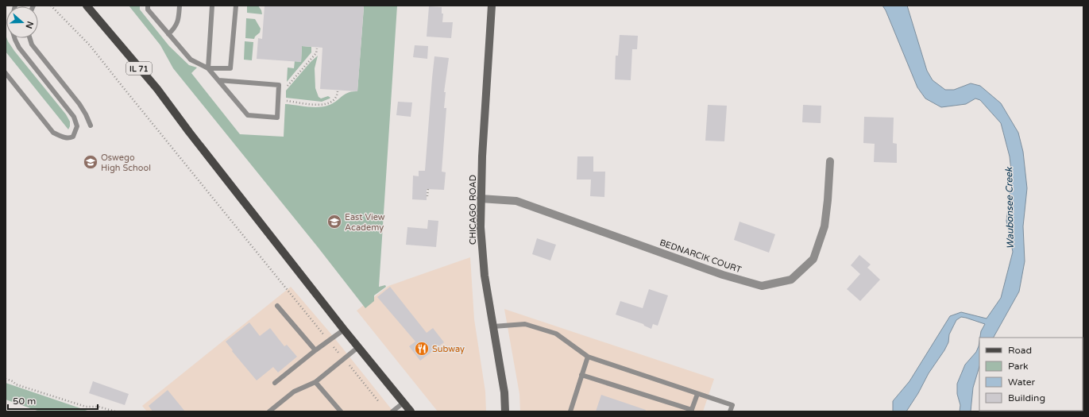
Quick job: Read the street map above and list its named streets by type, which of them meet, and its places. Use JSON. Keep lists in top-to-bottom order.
{
  "streets": {
    "main road": ["IL 71", "CHICAGO ROAD"],
    "street": ["BEDNARCIK COURT"]
  },
  "crossings": [
    ["CHICAGO ROAD", "BEDNARCIK COURT"]
  ],
  "water": ["Waubonsee Creek"],
  "places": {
    "school or university": ["Oswego High School", "East View Academy"],
    "restaurant": ["Subway"]
  },
  "legend": [
    "Road",
    "Park",
    "Water",
    "Building"
  ],
  "scale_bar": "50 m",
  "north": "right"
}
